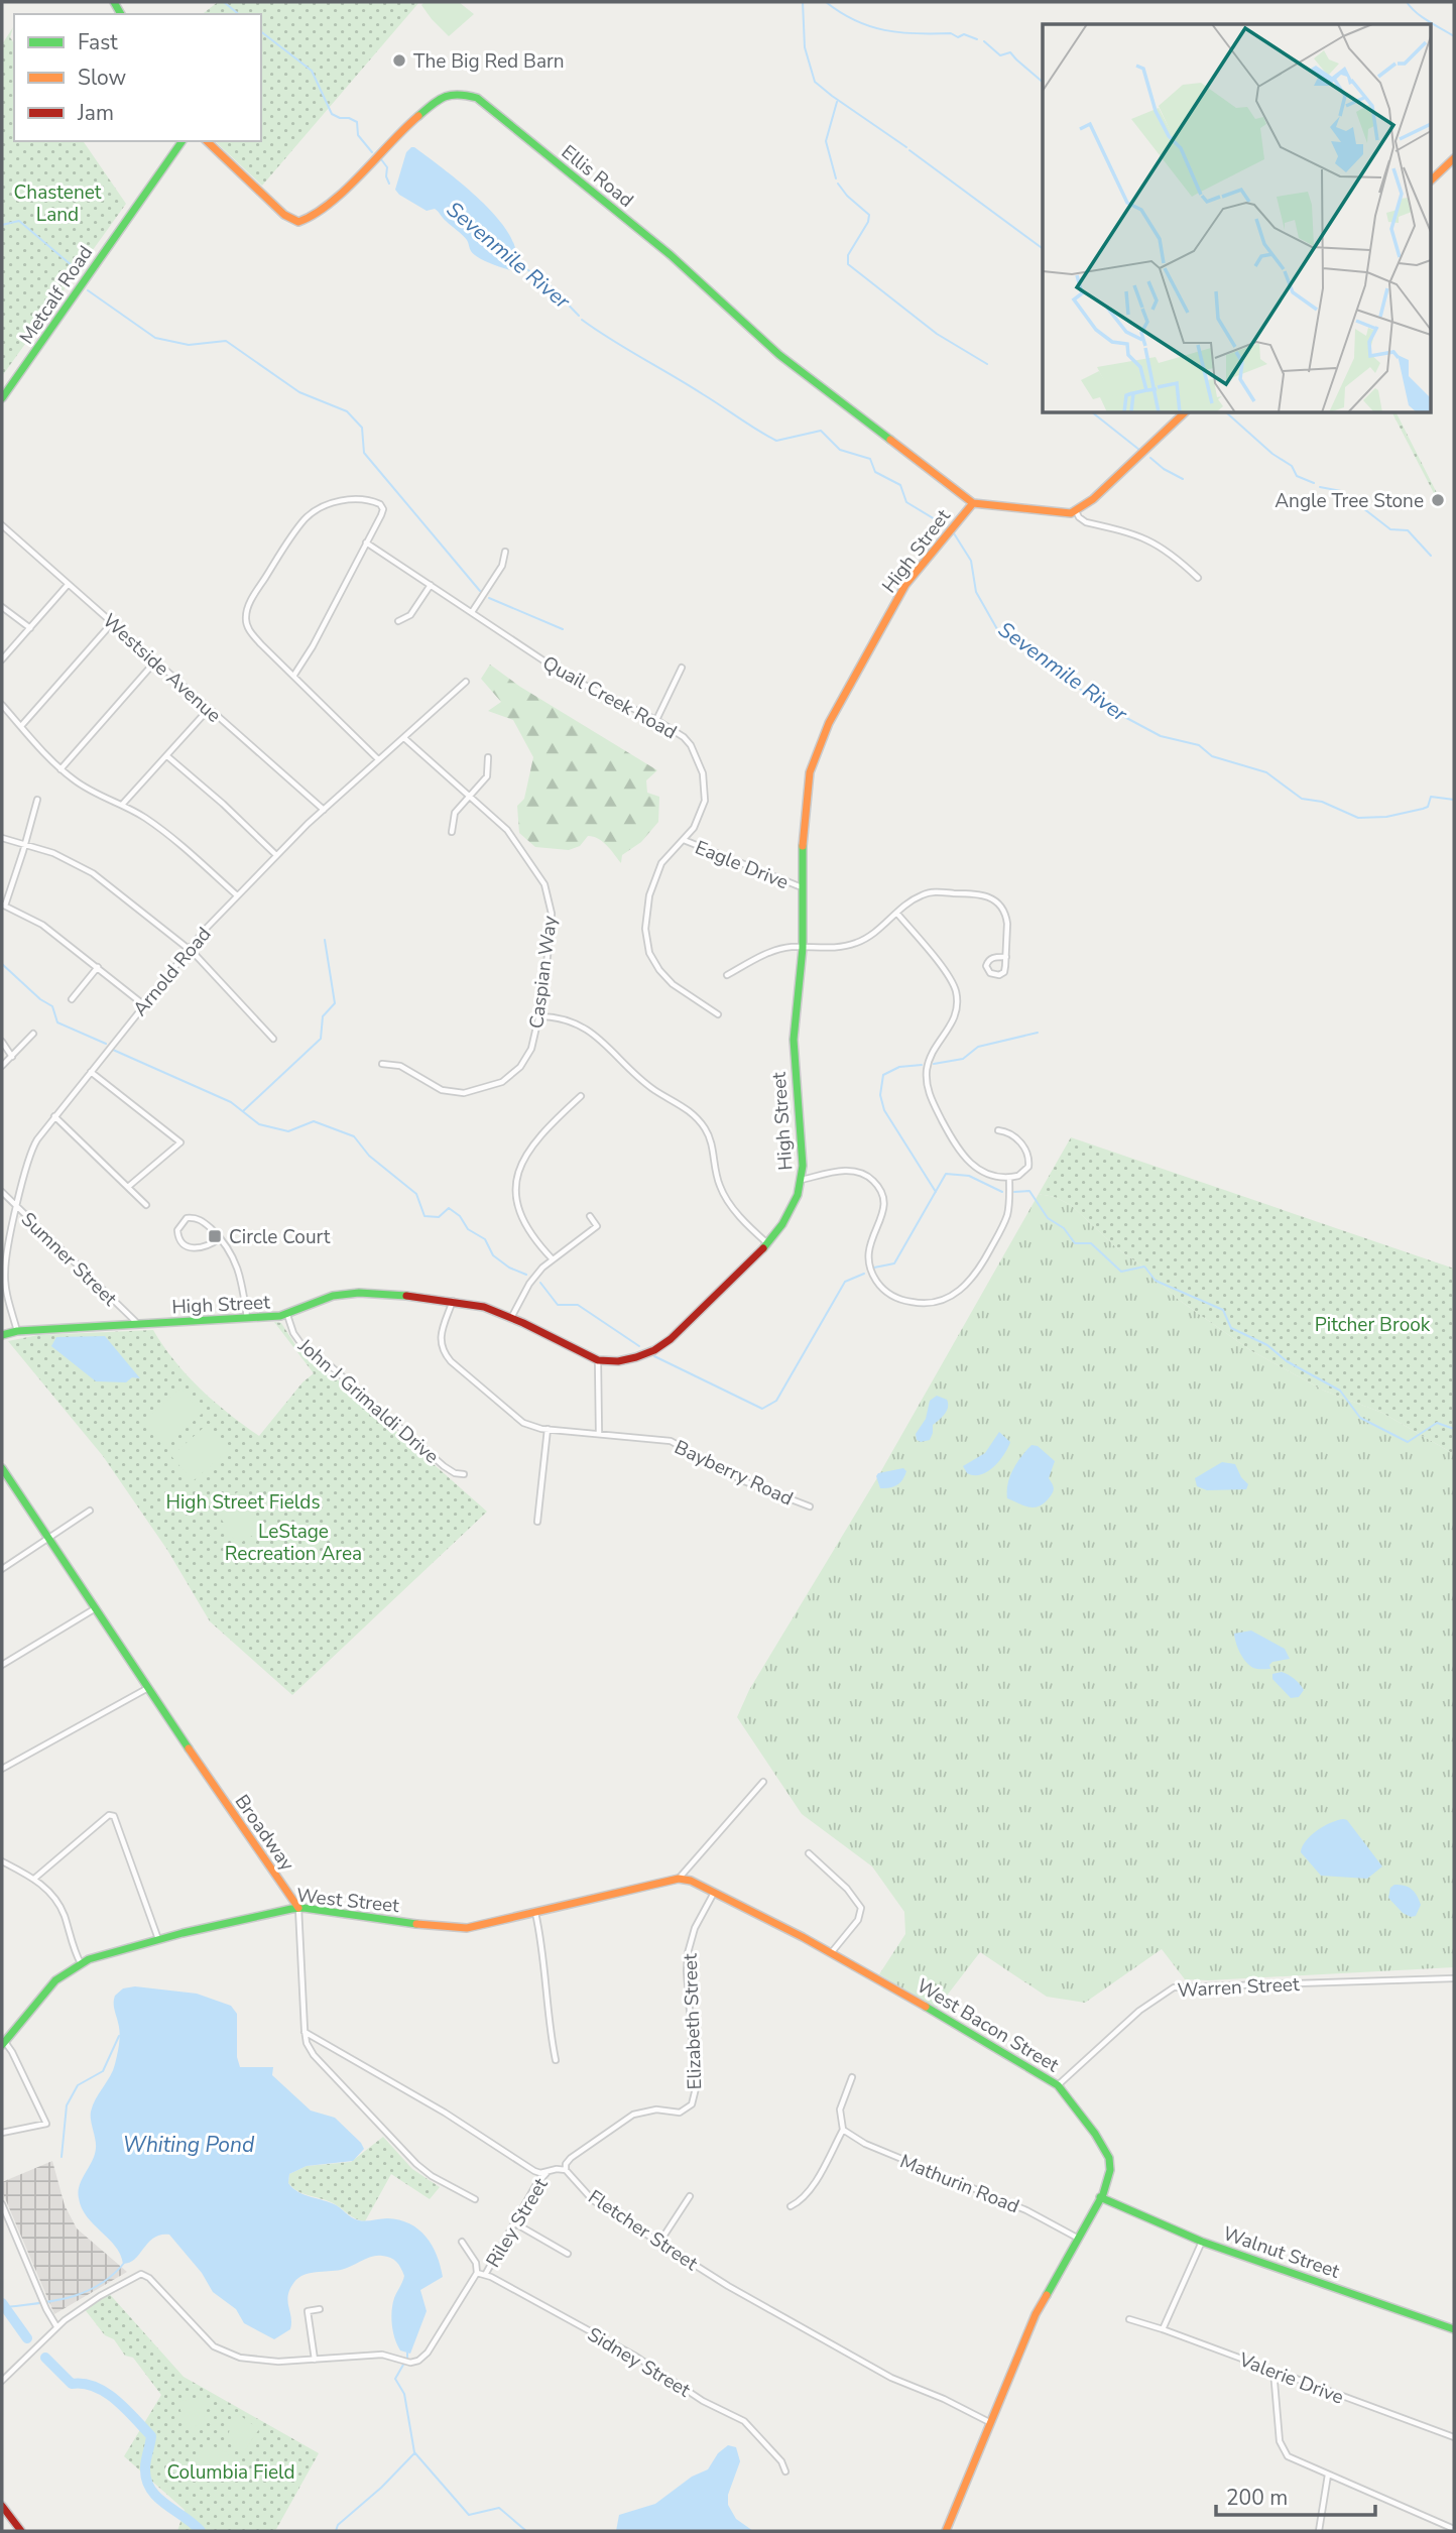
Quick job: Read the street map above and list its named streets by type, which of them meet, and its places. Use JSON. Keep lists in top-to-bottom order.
{
  "streets": {
    "street": [
      "Ellis Road",
      "Metcalf Road",
      "High Street",
      "Westside Avenue",
      "Quail Creek Road",
      "Eagle Drive",
      "Arnold Road",
      "Caspian Way",
      "Sumner Street",
      "John J Grimaldi Drive",
      "Bayberry Road",
      "Broadway",
      "West Street",
      "Warren Street",
      "Elizabeth Street",
      "West Bacon Street",
      "Mathurin Road",
      "Riley Street",
      "Fletcher Street",
      "Walnut Street",
      "Sidney Street",
      "Valerie Drive"
    ]
  },
  "crossings": [
    ["Ellis Road", "High Street"],
    ["High Street", "Eagle Drive"],
    ["High Street", "Arnold Road"],
    ["High Street", "Sumner Street"],
    ["High Street", "John J Grimaldi Drive"],
    ["High Street", "Bayberry Road"],
    ["Westside Avenue", "Arnold Road"],
    ["Quail Creek Road", "Eagle Drive"],
    ["Arnold Road", "Caspian Way"],
    ["Arnold Road", "Sumner Street"],
    ["Broadway", "West Street"],
    ["West Street", "West Bacon Street"],
    ["Warren Street", "West Bacon Street"],
    ["Elizabeth Street", "West Bacon Street"],
    ["Elizabeth Street", "Fletcher Street"],
    ["West Bacon Street", "Mathurin Road"],
    ["West Bacon Street", "Fletcher Street"],
    ["West Bacon Street", "Walnut Street"],
    ["Riley Street", "Sidney Street"]
  ],
  "water": ["Sevenmile River", "Whiting Pond"],
  "parks": [
    "Chastenet Land",
    "Pitcher Brook",
    "High Street Fields",
    "LeStage Recreation Area",
    "Columbia Field"
  ],
  "places": {
    "other": ["The Big Red Barn", "Angle Tree Stone"],
    "transit": ["Circle Court"]
  },
  "legend": ["Fast", "Slow", "Jam"],
  "scale_bar": "200 m"
}
